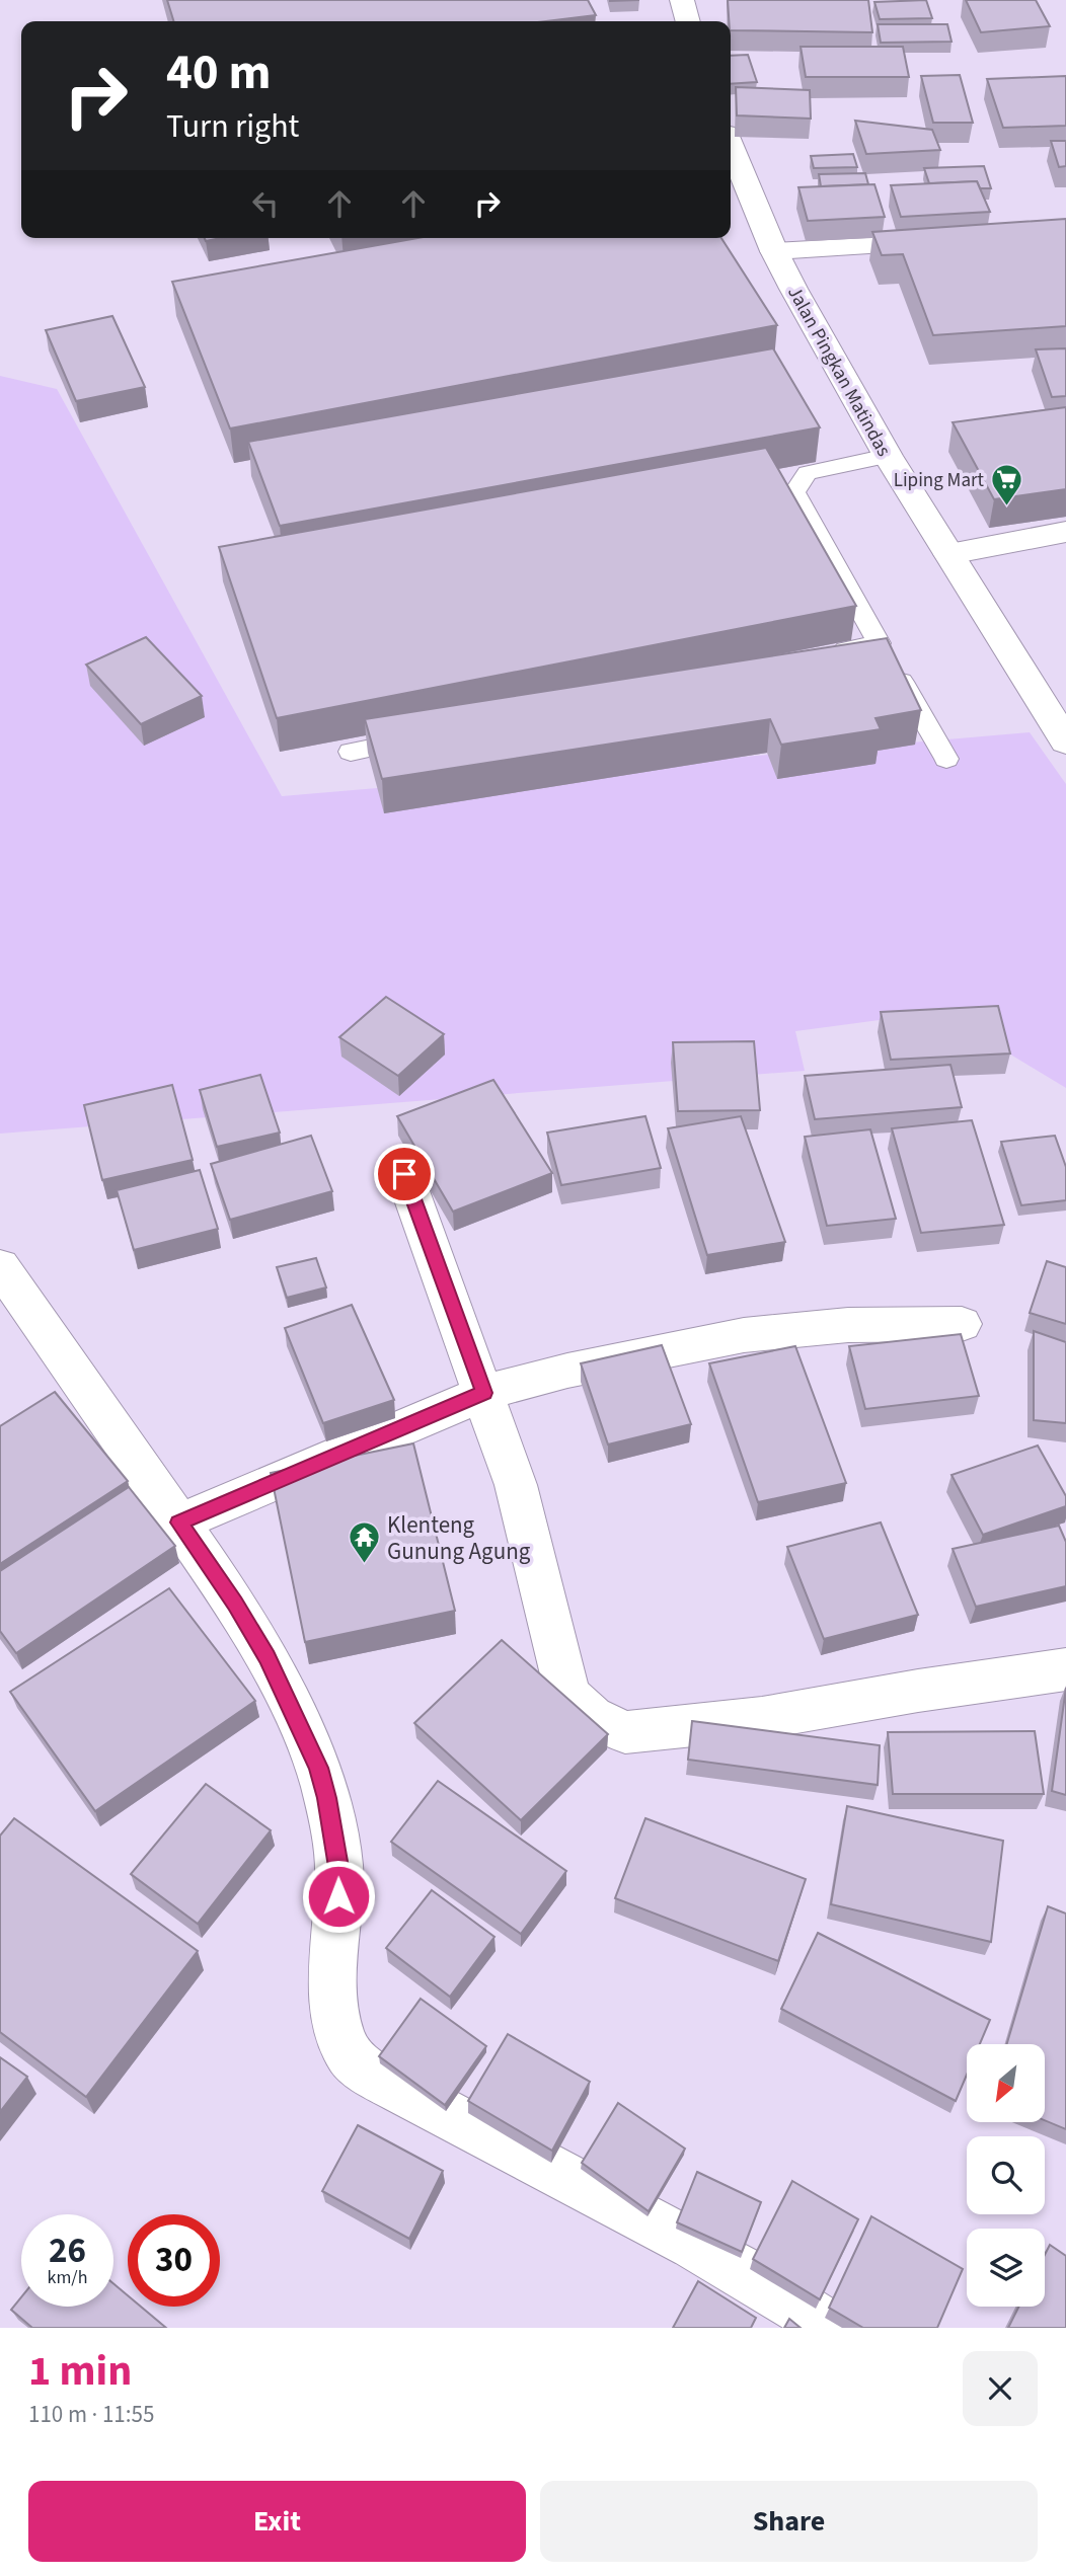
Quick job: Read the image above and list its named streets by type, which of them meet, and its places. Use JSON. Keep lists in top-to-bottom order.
{
  "streets": {
    "street": ["Jalan Pingkan Matindas"]
  },
  "places": {
    "supermarket": ["Liping Mart"],
    "temple": ["Klenteng Gunung Agung"]
  },
  "north": "bottom left",
  "page": {
    "turn": ["40 m", "Turn right"],
    "speed": "26 km/h",
    "limit": "30",
    "heading": ["1 min", "110 m · 11:55"],
    "buttons": ["Exit", "Share"]
  }
}
